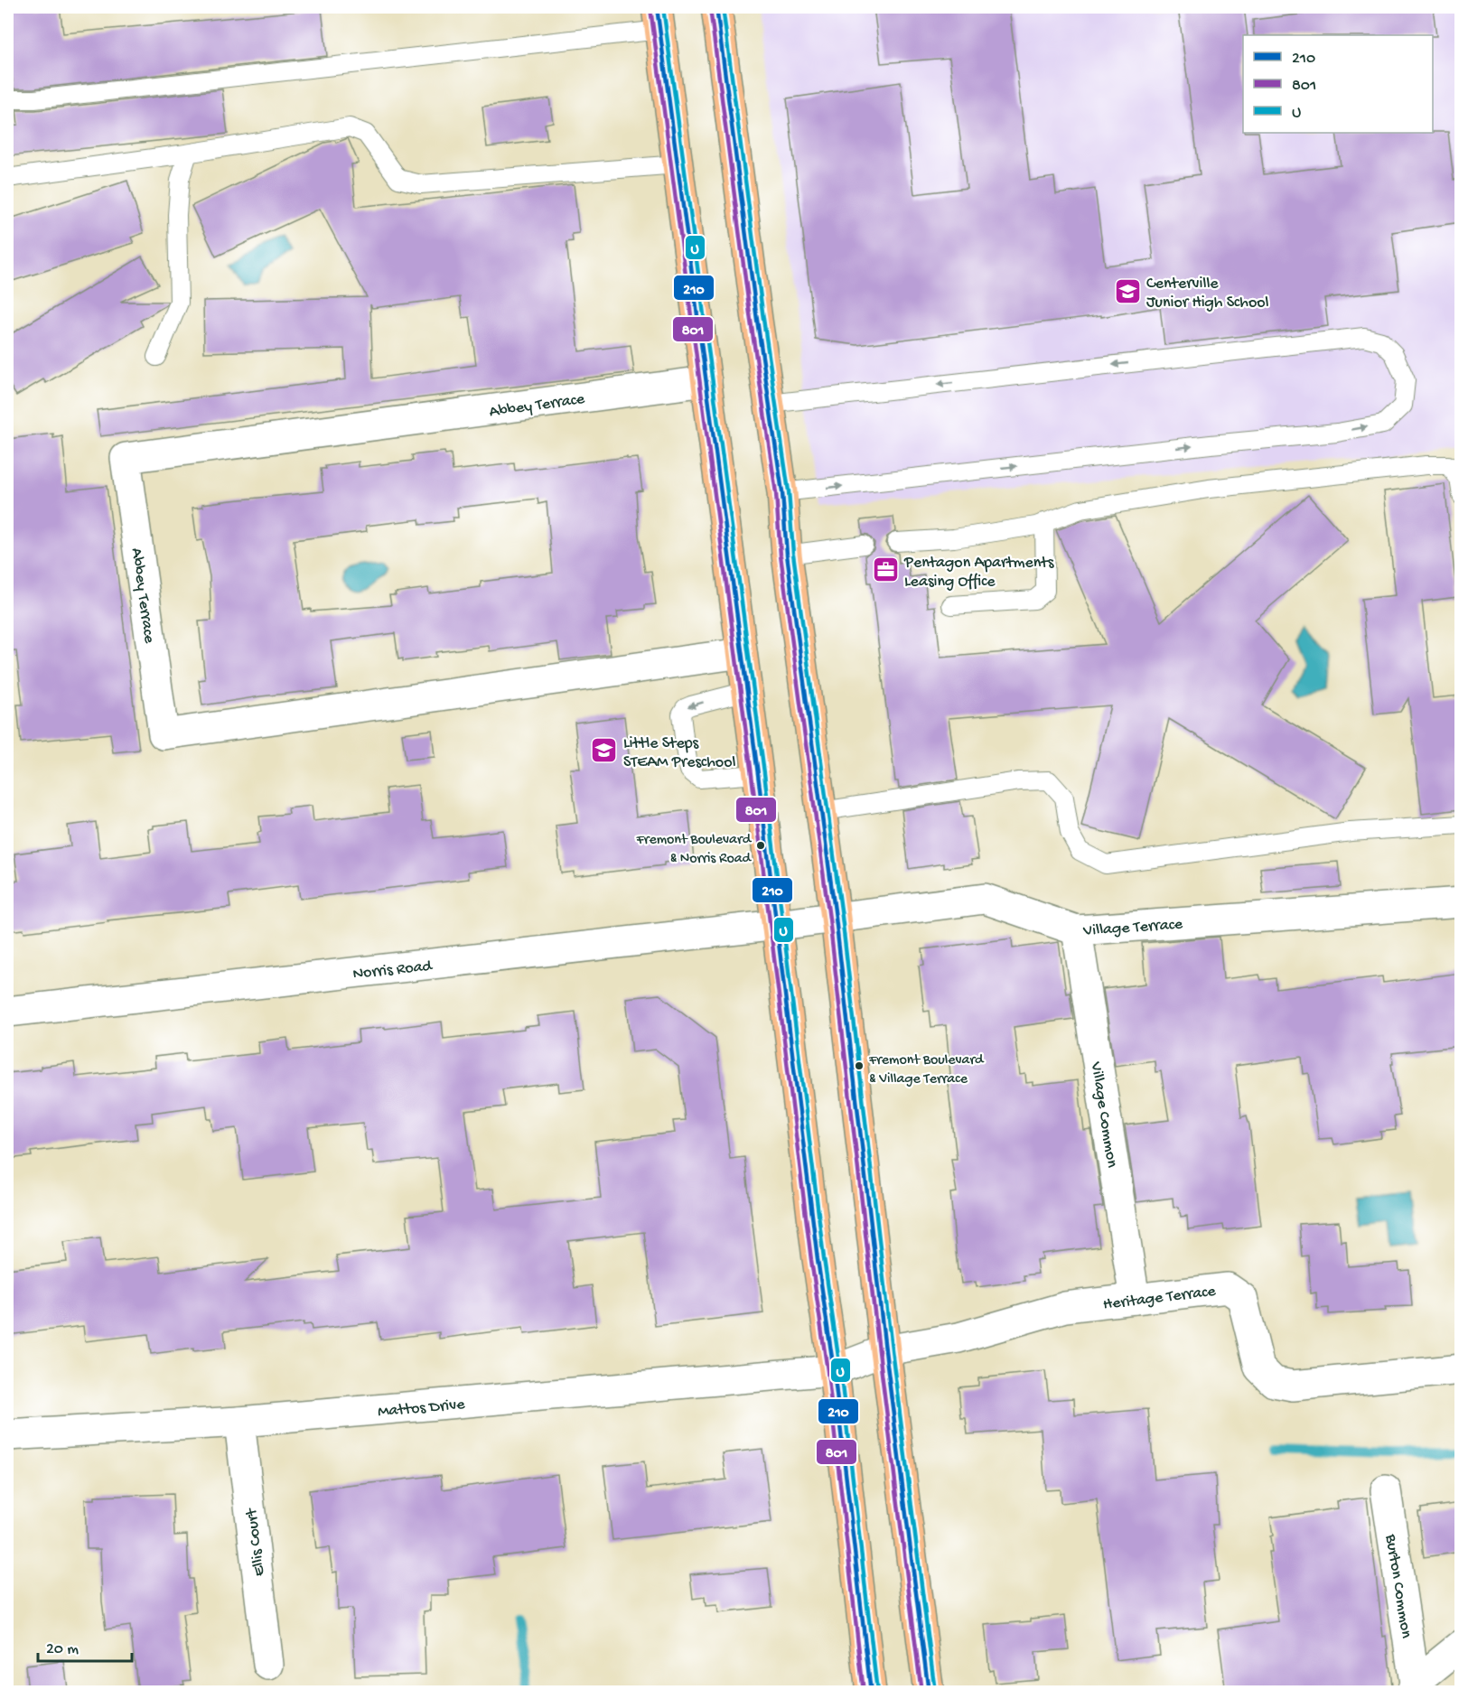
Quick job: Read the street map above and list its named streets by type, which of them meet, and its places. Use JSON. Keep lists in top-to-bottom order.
{
  "streets": {
    "street": [
      "Abbey Terrace",
      "Village Terrace",
      "Norris Road",
      "Village Common",
      "Heritage Terrace",
      "Mattos Drive",
      "Ellis Court",
      "Burton Common"
    ]
  },
  "crossings": [
    ["Village Terrace", "Norris Road"],
    ["Village Terrace", "Village Common"],
    ["Village Common", "Heritage Terrace"],
    ["Heritage Terrace", "Mattos Drive"],
    ["Mattos Drive", "Ellis Court"]
  ],
  "places": {
    "school or university": ["Centerville Junior High School", "Little Steps STEAM Preschool"],
    "office": ["Pentagon Apartments Leasing Office"],
    "other": ["Fremont Boulevard & Norris Road", "Fremont Boulevard & Village Terrace"]
  },
  "lines": ["transit line 210", "transit line U", "transit line 801"],
  "legend": ["210", "801", "U"],
  "scale_bar": "20 m"
}
